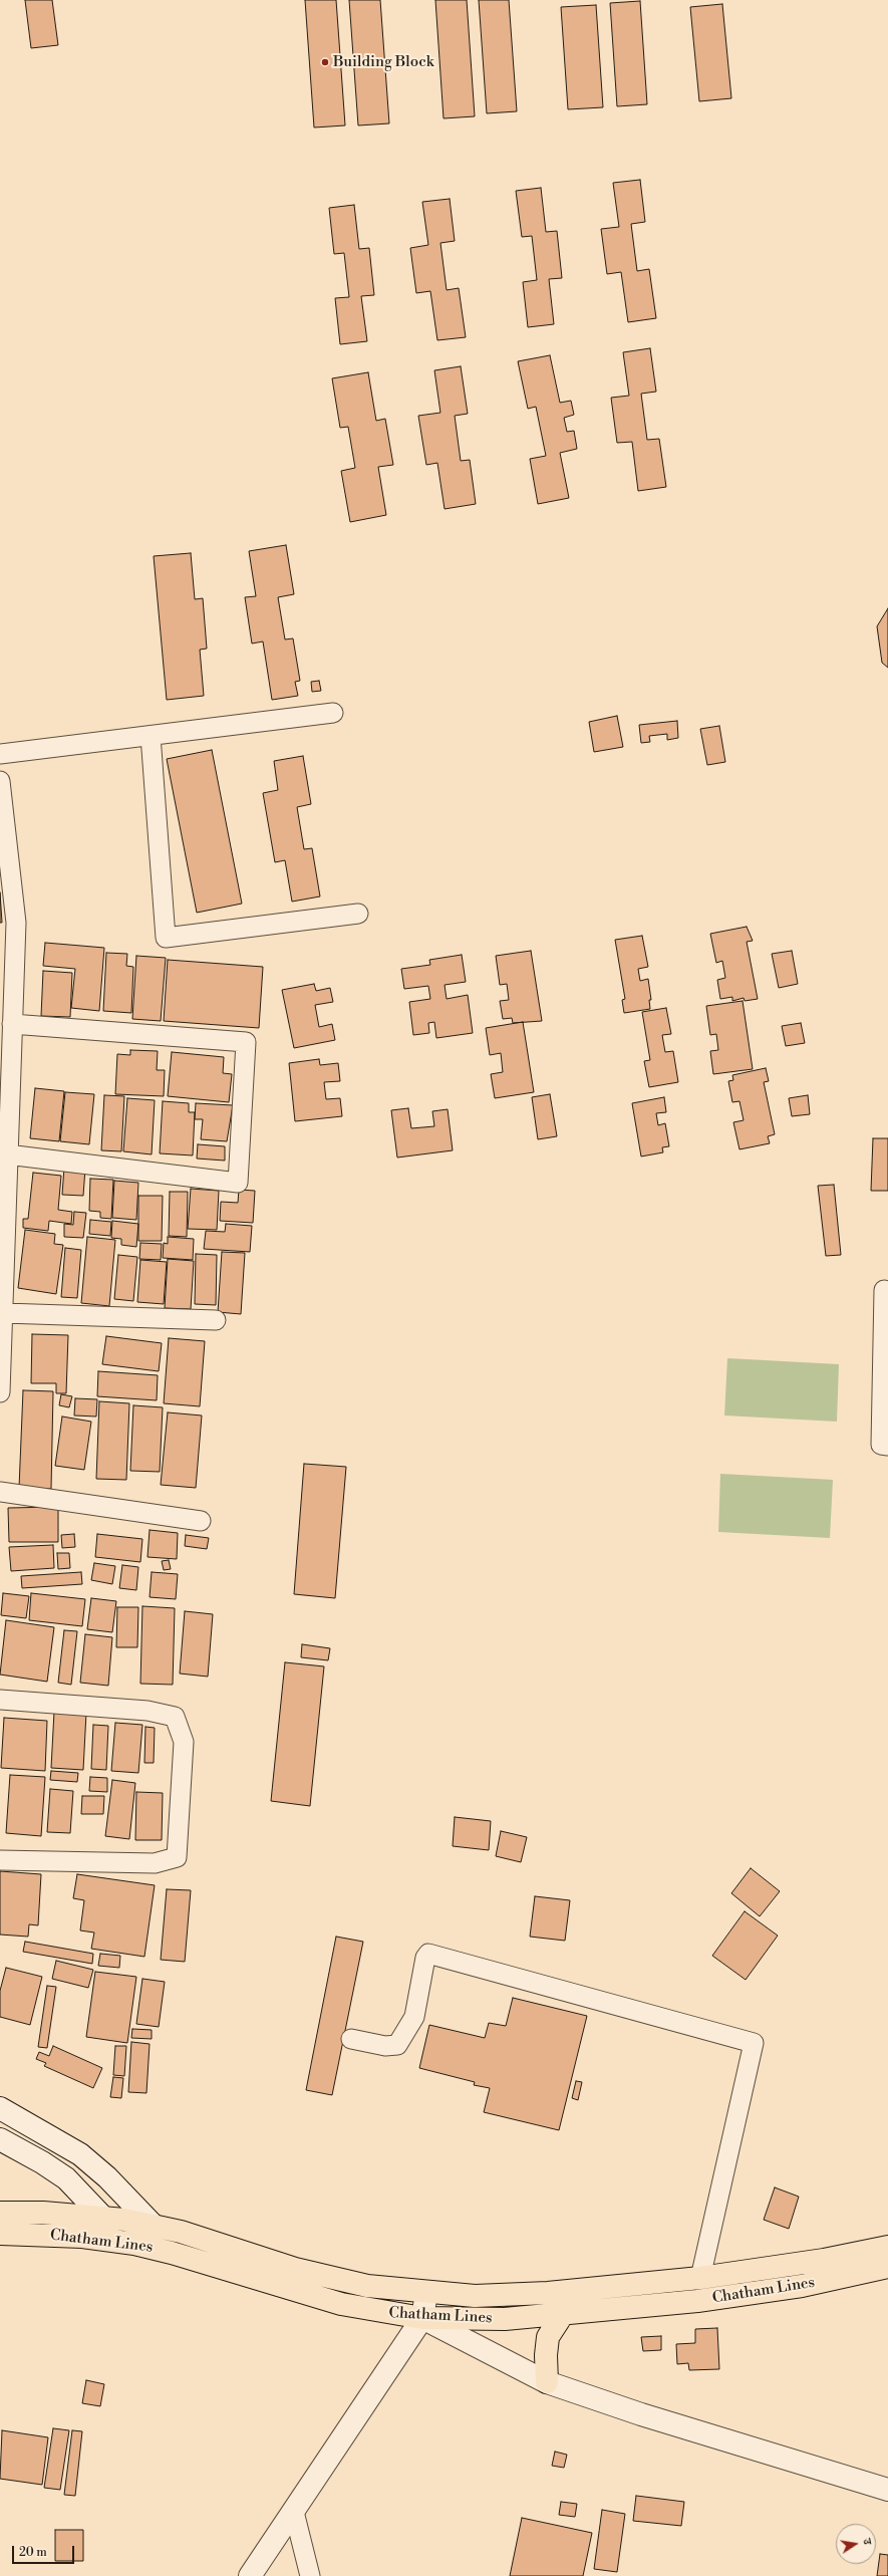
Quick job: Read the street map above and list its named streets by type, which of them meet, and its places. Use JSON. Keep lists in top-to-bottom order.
{
  "streets": {
    "highway": ["Chatham Lines"]
  },
  "places": ["Building Block"],
  "scale_bar": "20 m",
  "north": "right"
}
